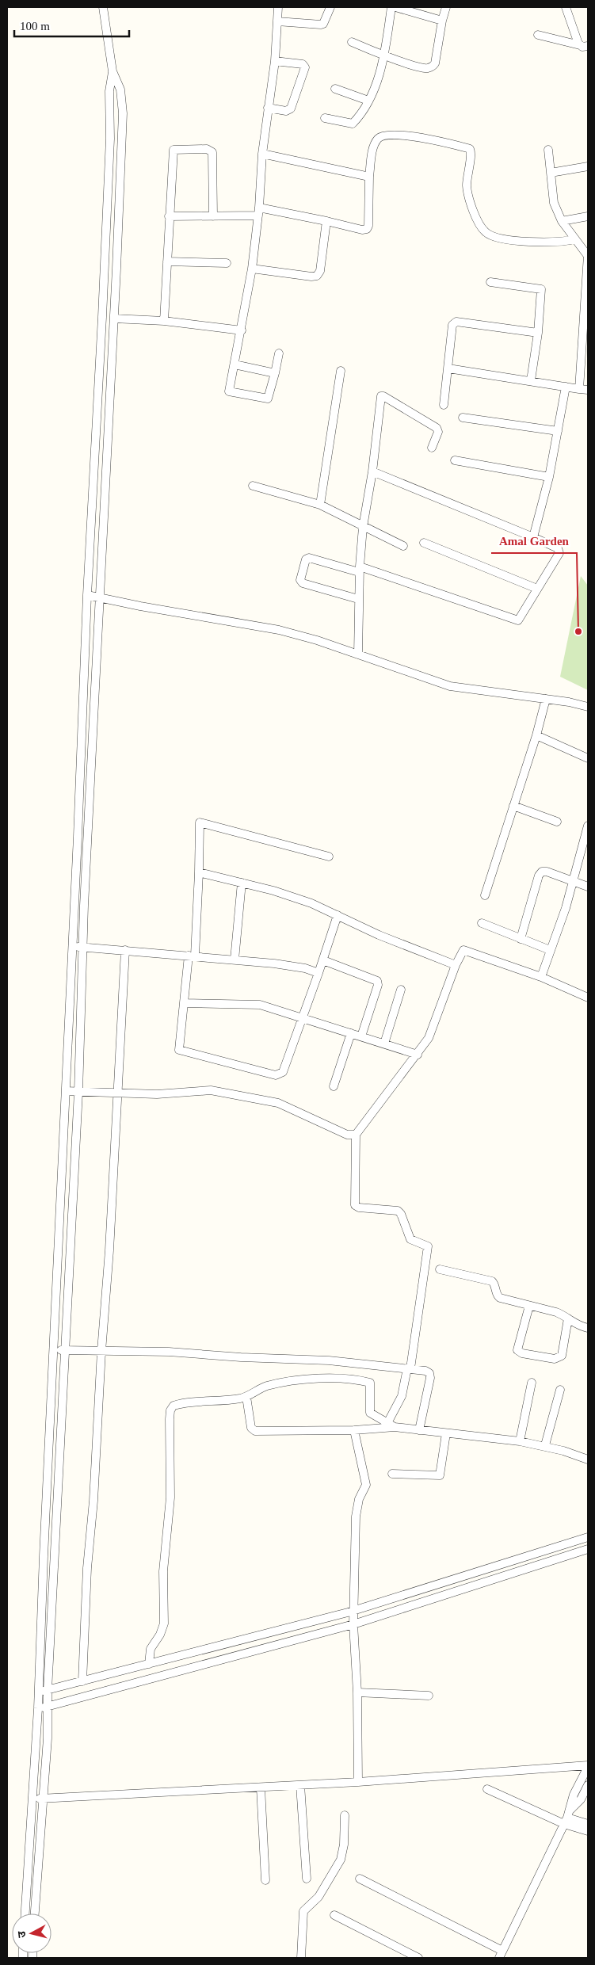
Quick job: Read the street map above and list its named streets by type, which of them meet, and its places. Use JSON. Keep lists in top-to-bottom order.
{
  "places": ["Amal Garden"],
  "scale_bar": "100 m",
  "north": "left"
}
